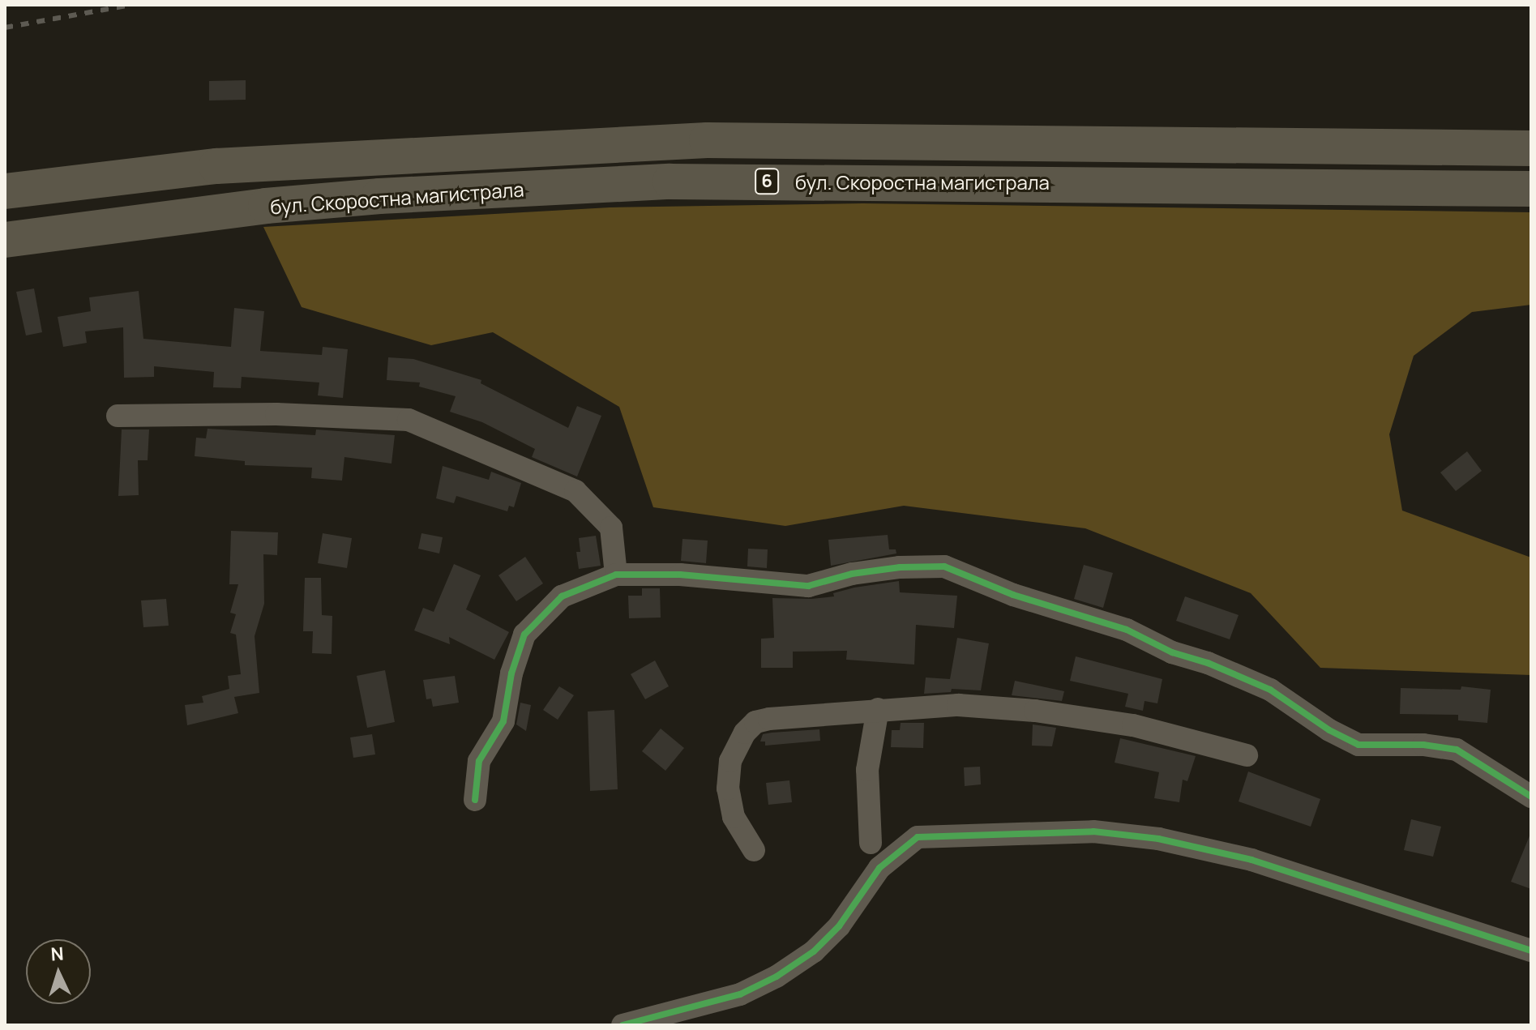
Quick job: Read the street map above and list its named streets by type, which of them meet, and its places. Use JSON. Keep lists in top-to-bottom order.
{
  "streets": {
    "highway": ["6", "бул. Скоростна магистрала"]
  },
  "north": "top"
}
